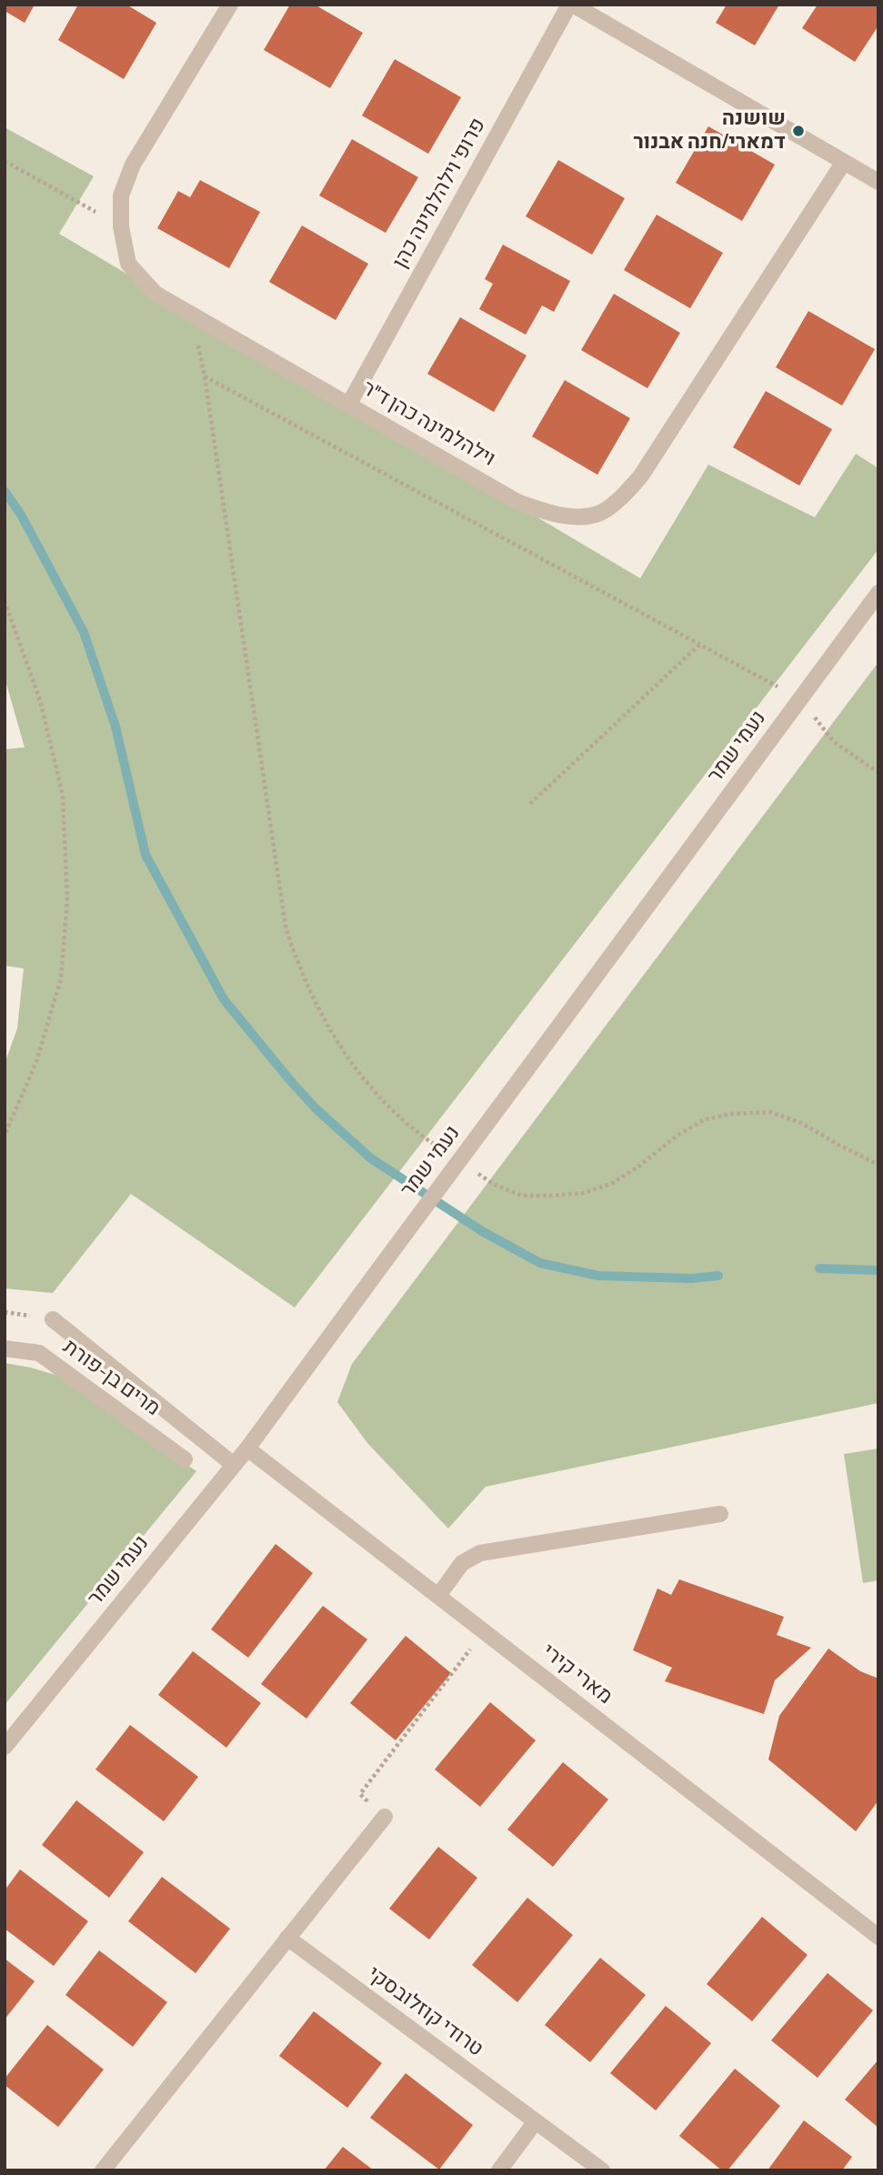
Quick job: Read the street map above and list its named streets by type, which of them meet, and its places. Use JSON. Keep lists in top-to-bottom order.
{
  "streets": {
    "street": [
      "פרופ' וילהלמינה כהן",
      "וילהלמינה כהן ד\"ר",
      "נעמי שמר",
      "מרים בן-פורת",
      "מארי קירי",
      "טרודי קוזלובסקי"
    ]
  },
  "crossings": [
    ["פרופ' וילהלמינה כהן", "וילהלמינה כהן ד\"ר"],
    ["נעמי שמר", "מארי קירי"]
  ],
  "places": ["שושנה דמארי/חנה אבנור"]
}
